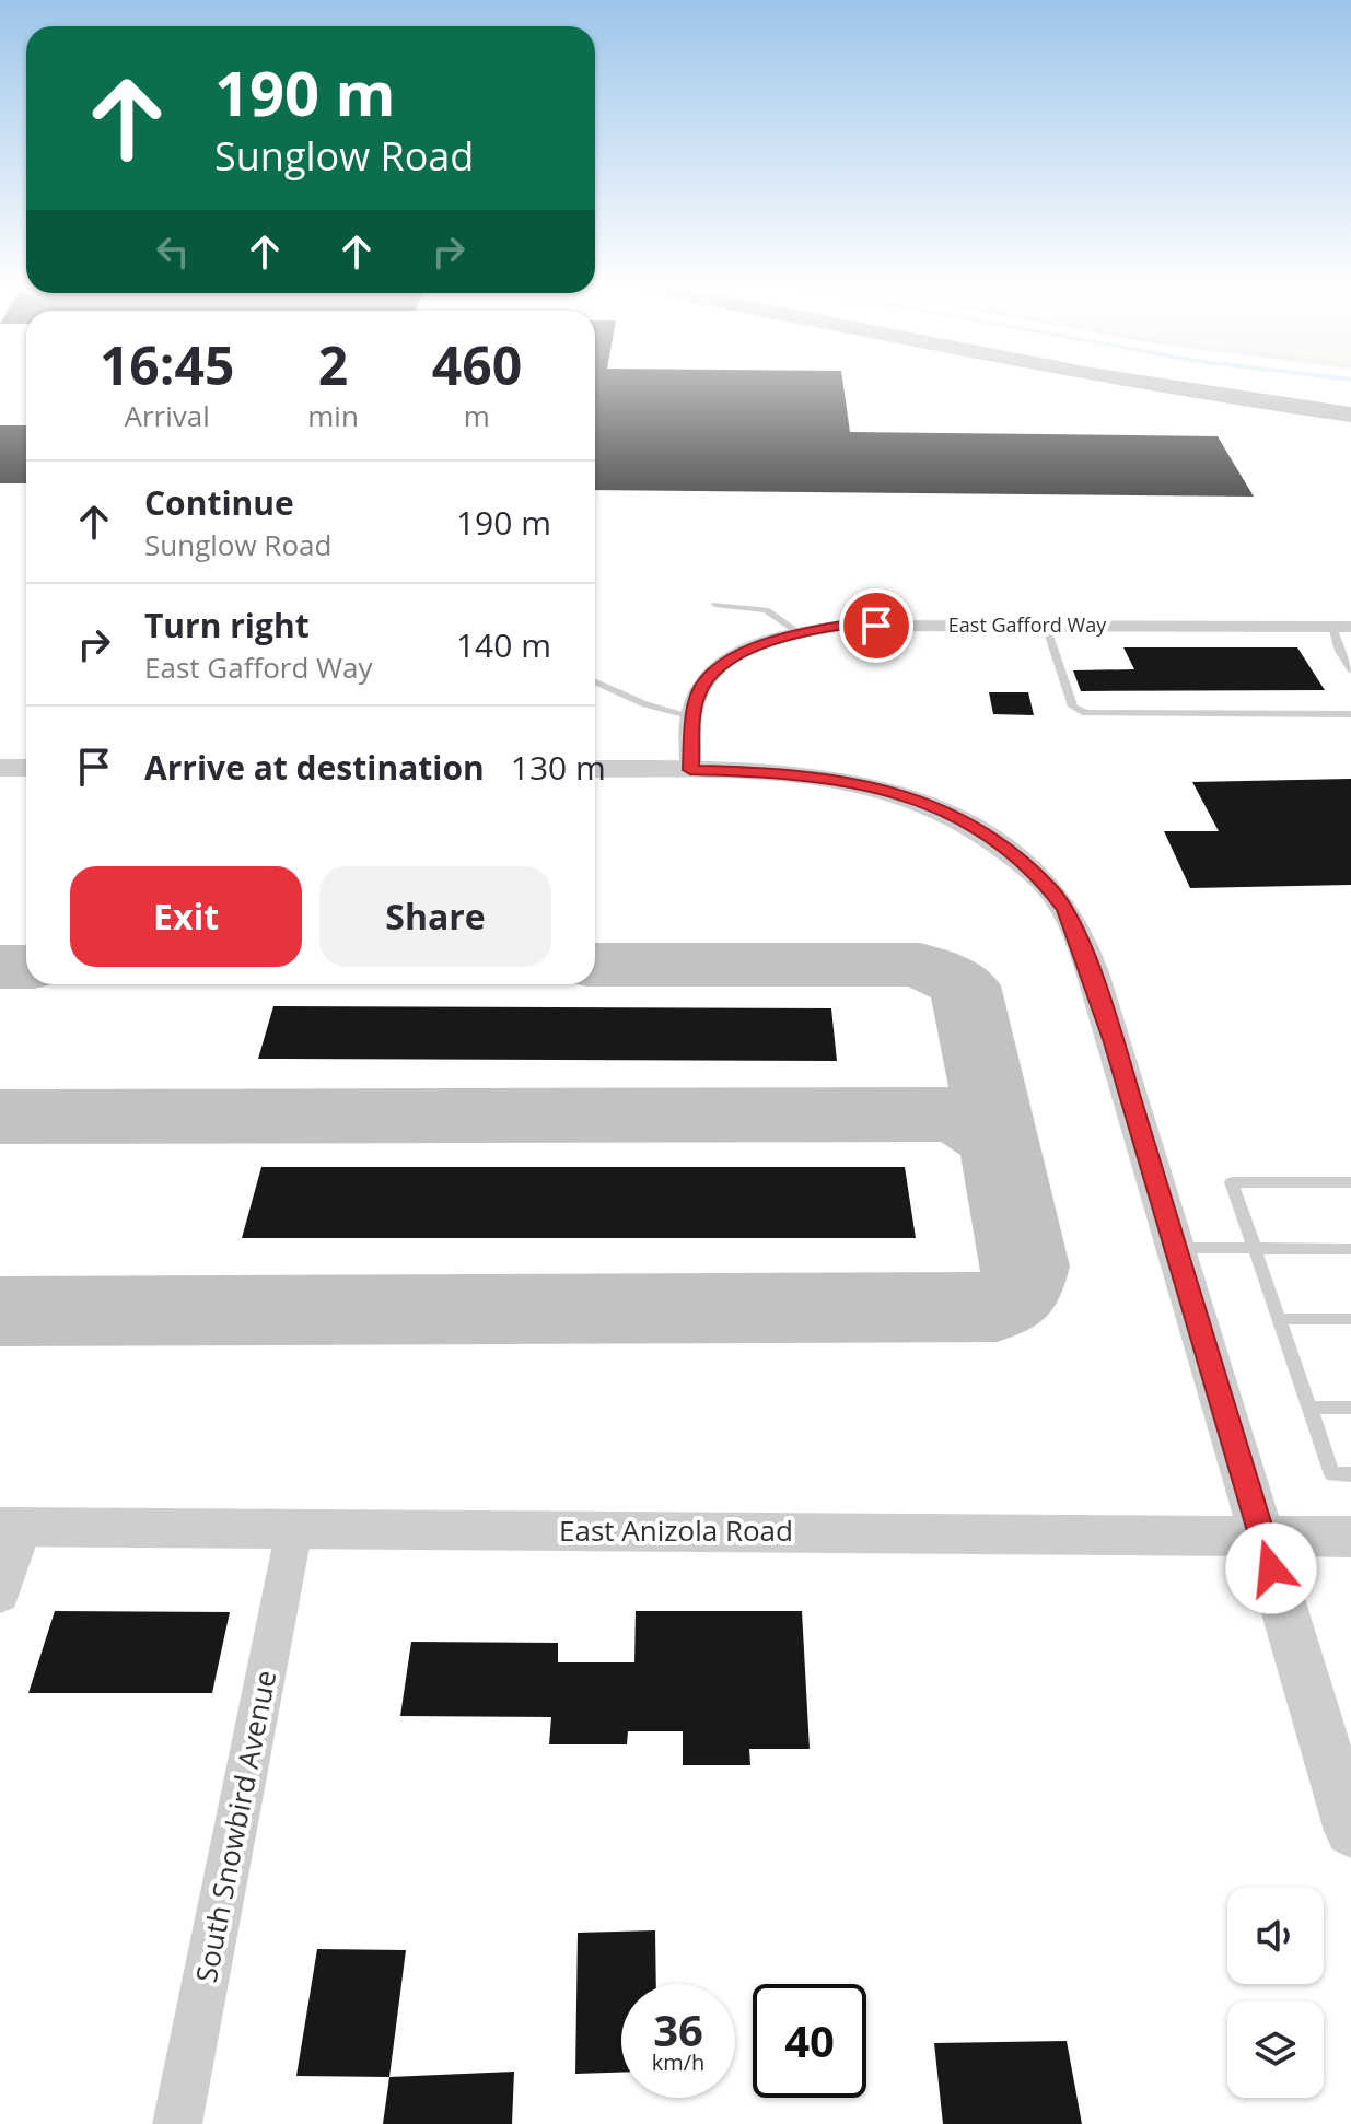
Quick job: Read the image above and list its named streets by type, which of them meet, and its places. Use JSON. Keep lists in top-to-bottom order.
{
  "streets": {
    "street": ["East Gafford Way", "East Anizola Road", "South Snowbird Avenue"]
  },
  "crossings": [
    ["East Anizola Road", "South Snowbird Avenue"]
  ],
  "page": {
    "turn": ["190 m", "Sunglow Road"],
    "eta": [
      "16:45",
      "Arrival",
      "2",
      "min",
      "460",
      "m"
    ],
    "list": [
      {
        "name": "Continue",
        "note": "Sunglow Road",
        "value": "190 m"
      },
      {
        "name": "Turn right",
        "note": "East Gafford Way",
        "value": "140 m"
      },
      {
        "name": "Arrive at destination",
        "value": "130 m"
      }
    ],
    "buttons": ["Exit", "Share"],
    "speed": "36 km/h",
    "limit": "40"
  }
}
